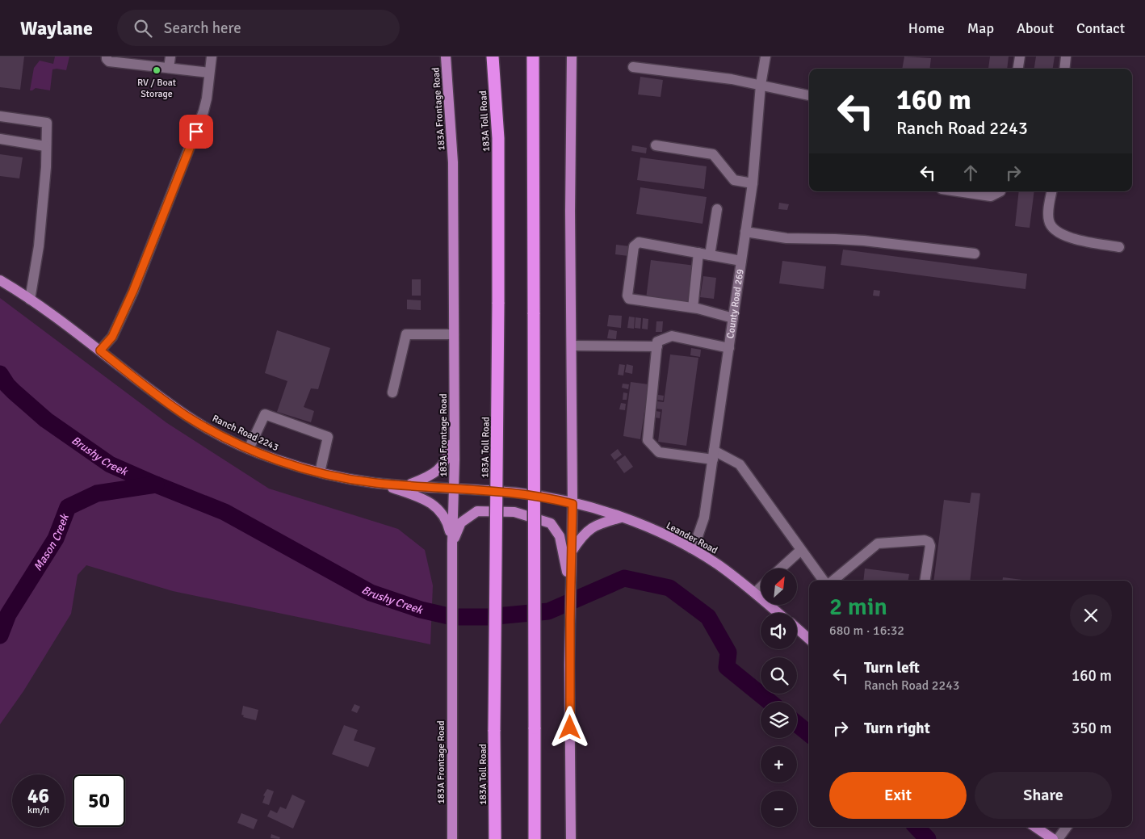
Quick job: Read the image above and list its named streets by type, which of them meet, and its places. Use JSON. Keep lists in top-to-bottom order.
{
  "streets": {
    "highway": ["183A Toll Road"],
    "main road": ["183A Frontage Road", "Ranch Road 2243", "Leander Road"],
    "street": ["County Road 269"]
  },
  "crossings": [
    ["183A Frontage Road", "Ranch Road 2243"],
    ["County Road 269", "Leander Road"],
    ["Ranch Road 2243", "Leander Road"]
  ],
  "water": ["Brushy Creek", "Mason Creek"],
  "places": ["RV / Boat Storage"],
  "north": "top right",
  "page": {
    "header": "Waylane",
    "search": "Search here",
    "nav": [
      "Home",
      "Map",
      "About",
      "Contact"
    ],
    "turn": ["160 m", "Ranch Road 2243"],
    "map_buttons": ["+", "−"],
    "heading": ["2 min", "680 m · 16:32"],
    "list": [
      {
        "name": "Turn left",
        "note": "Ranch Road 2243",
        "value": "160 m"
      },
      {
        "name": "Turn right",
        "value": "350 m"
      }
    ],
    "buttons": ["Exit", "Share"],
    "speed": "46 km/h",
    "limit": "50"
  }
}
